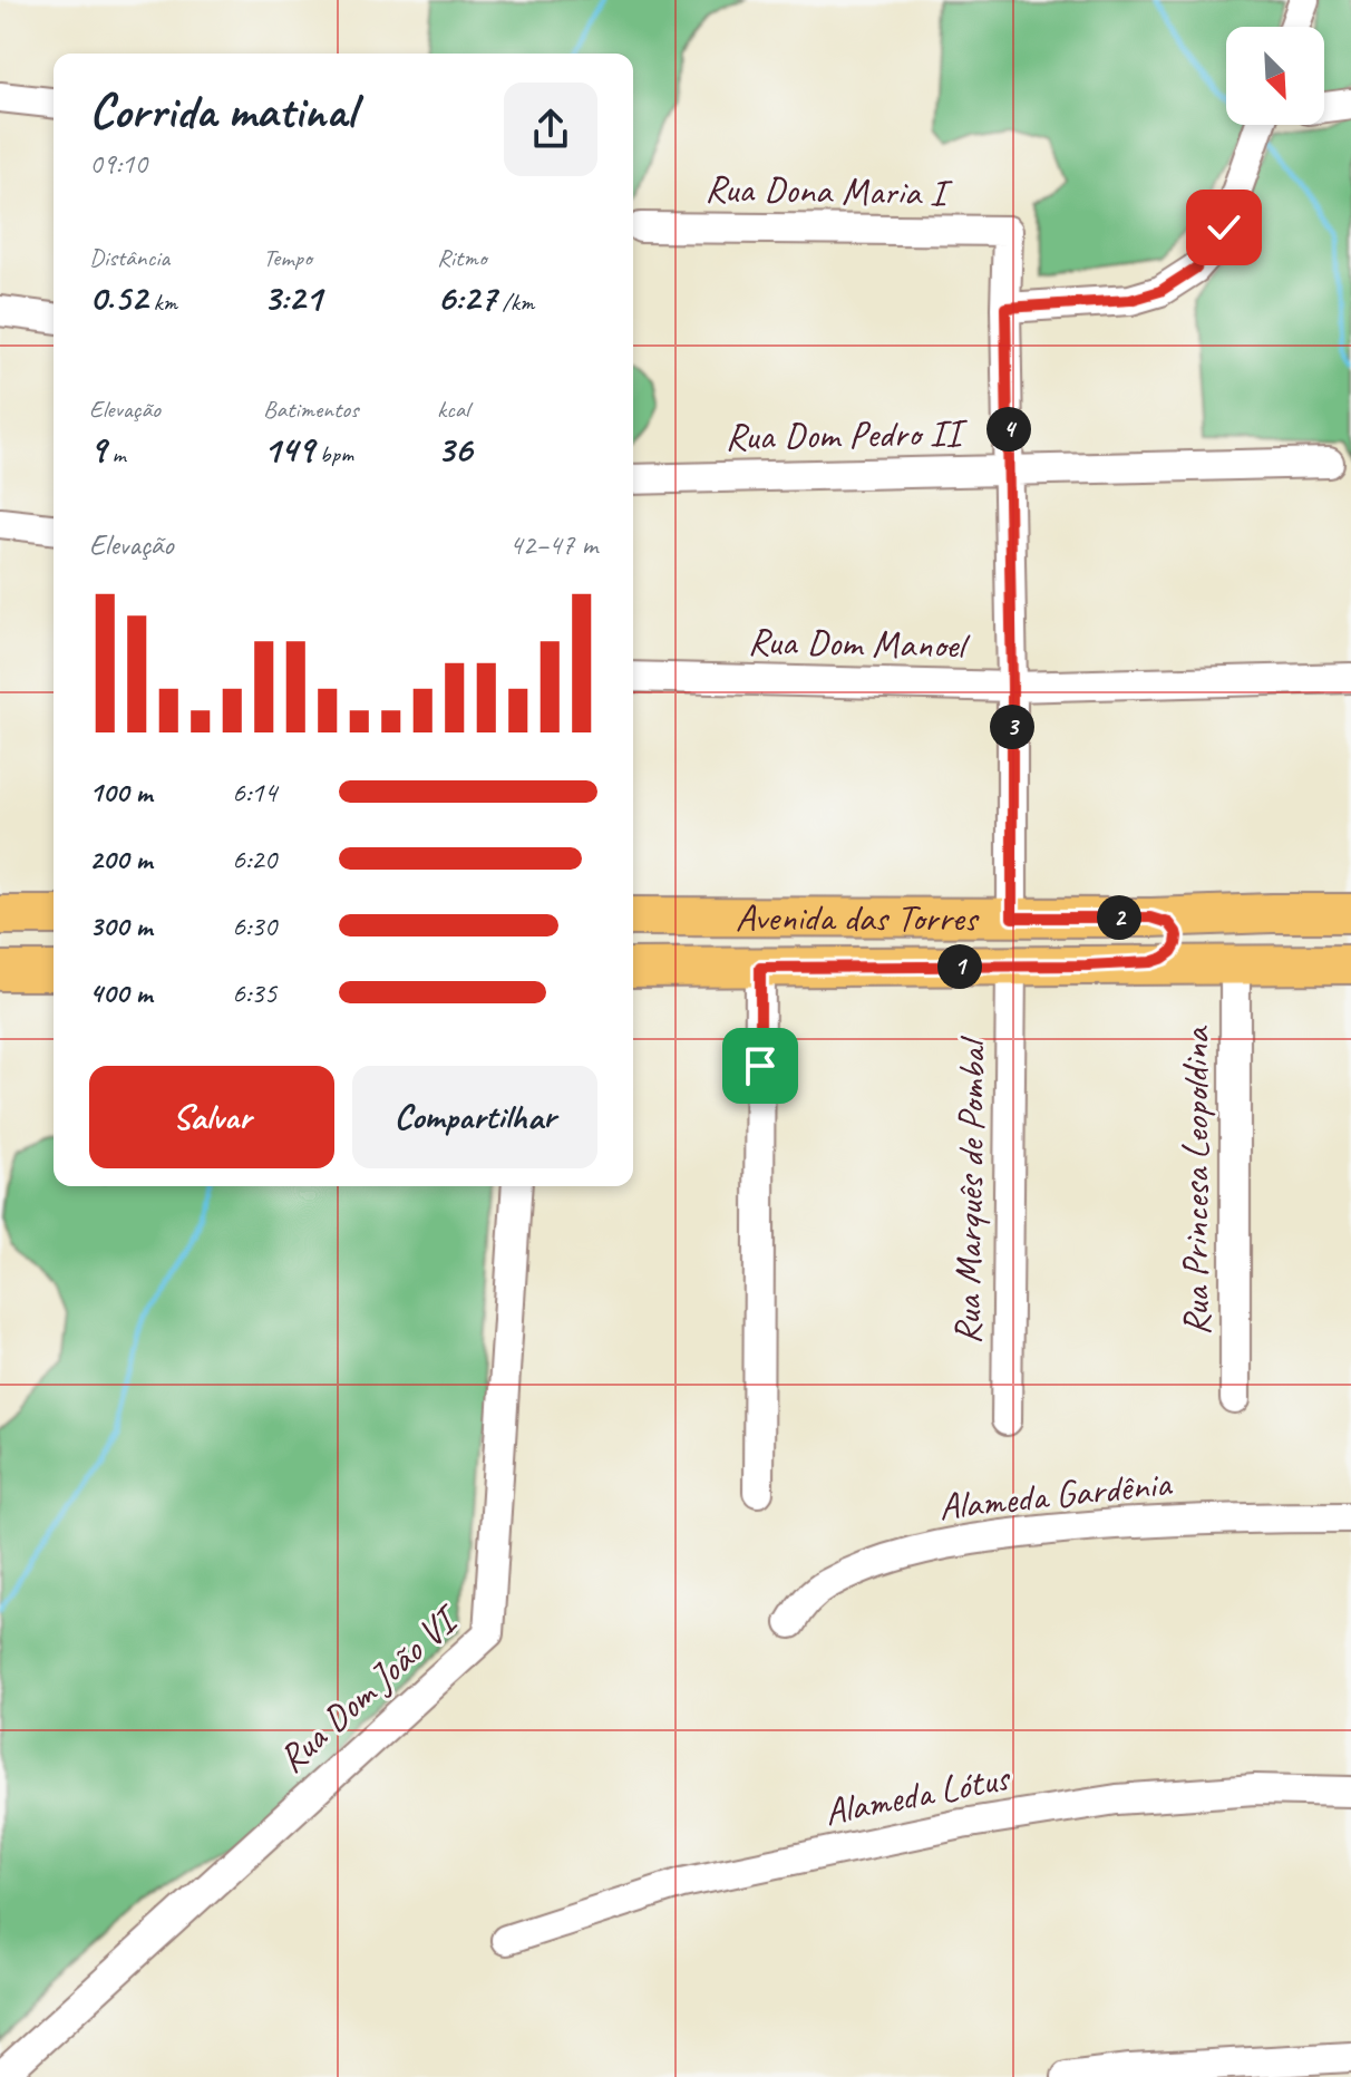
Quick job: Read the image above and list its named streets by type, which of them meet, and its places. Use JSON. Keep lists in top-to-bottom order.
{
  "streets": {
    "main road": ["Avenida das Torres"],
    "street": [
      "Rua Dona Maria I",
      "Rua Dom Pedro II",
      "Rua Dom Manoel",
      "Rua Princesa Leopoldina",
      "Rua Marquês de Pombal",
      "Alameda Gardênia",
      "Rua Dom João VI",
      "Alameda Lótus"
    ]
  },
  "crossings": [
    ["Avenida das Torres", "Rua Princesa Leopoldina"],
    ["Avenida das Torres", "Rua Marquês de Pombal"]
  ],
  "north": "bottom right",
  "page": {
    "heading": ["Corrida matinal", "09:10"],
    "stats": [
      ["Distância", "0.52 km"],
      ["Tempo", "3:21"],
      ["Ritmo", "6:27 /km"],
      ["Elevação", "9 m"],
      ["Batimentos", "149 bpm"],
      ["kcal", "36"]
    ],
    "pins": [
      "4",
      "3",
      "2",
      "1"
    ],
    "chart": ["Elevação", "42–47 m"],
    "list": [
      {
        "name": "100 m",
        "note": "6:14"
      },
      {
        "name": "200 m",
        "note": "6:20"
      },
      {
        "name": "300 m",
        "note": "6:30"
      },
      {
        "name": "400 m",
        "note": "6:35"
      }
    ],
    "buttons": ["Salvar", "Compartilhar"]
  }
}
